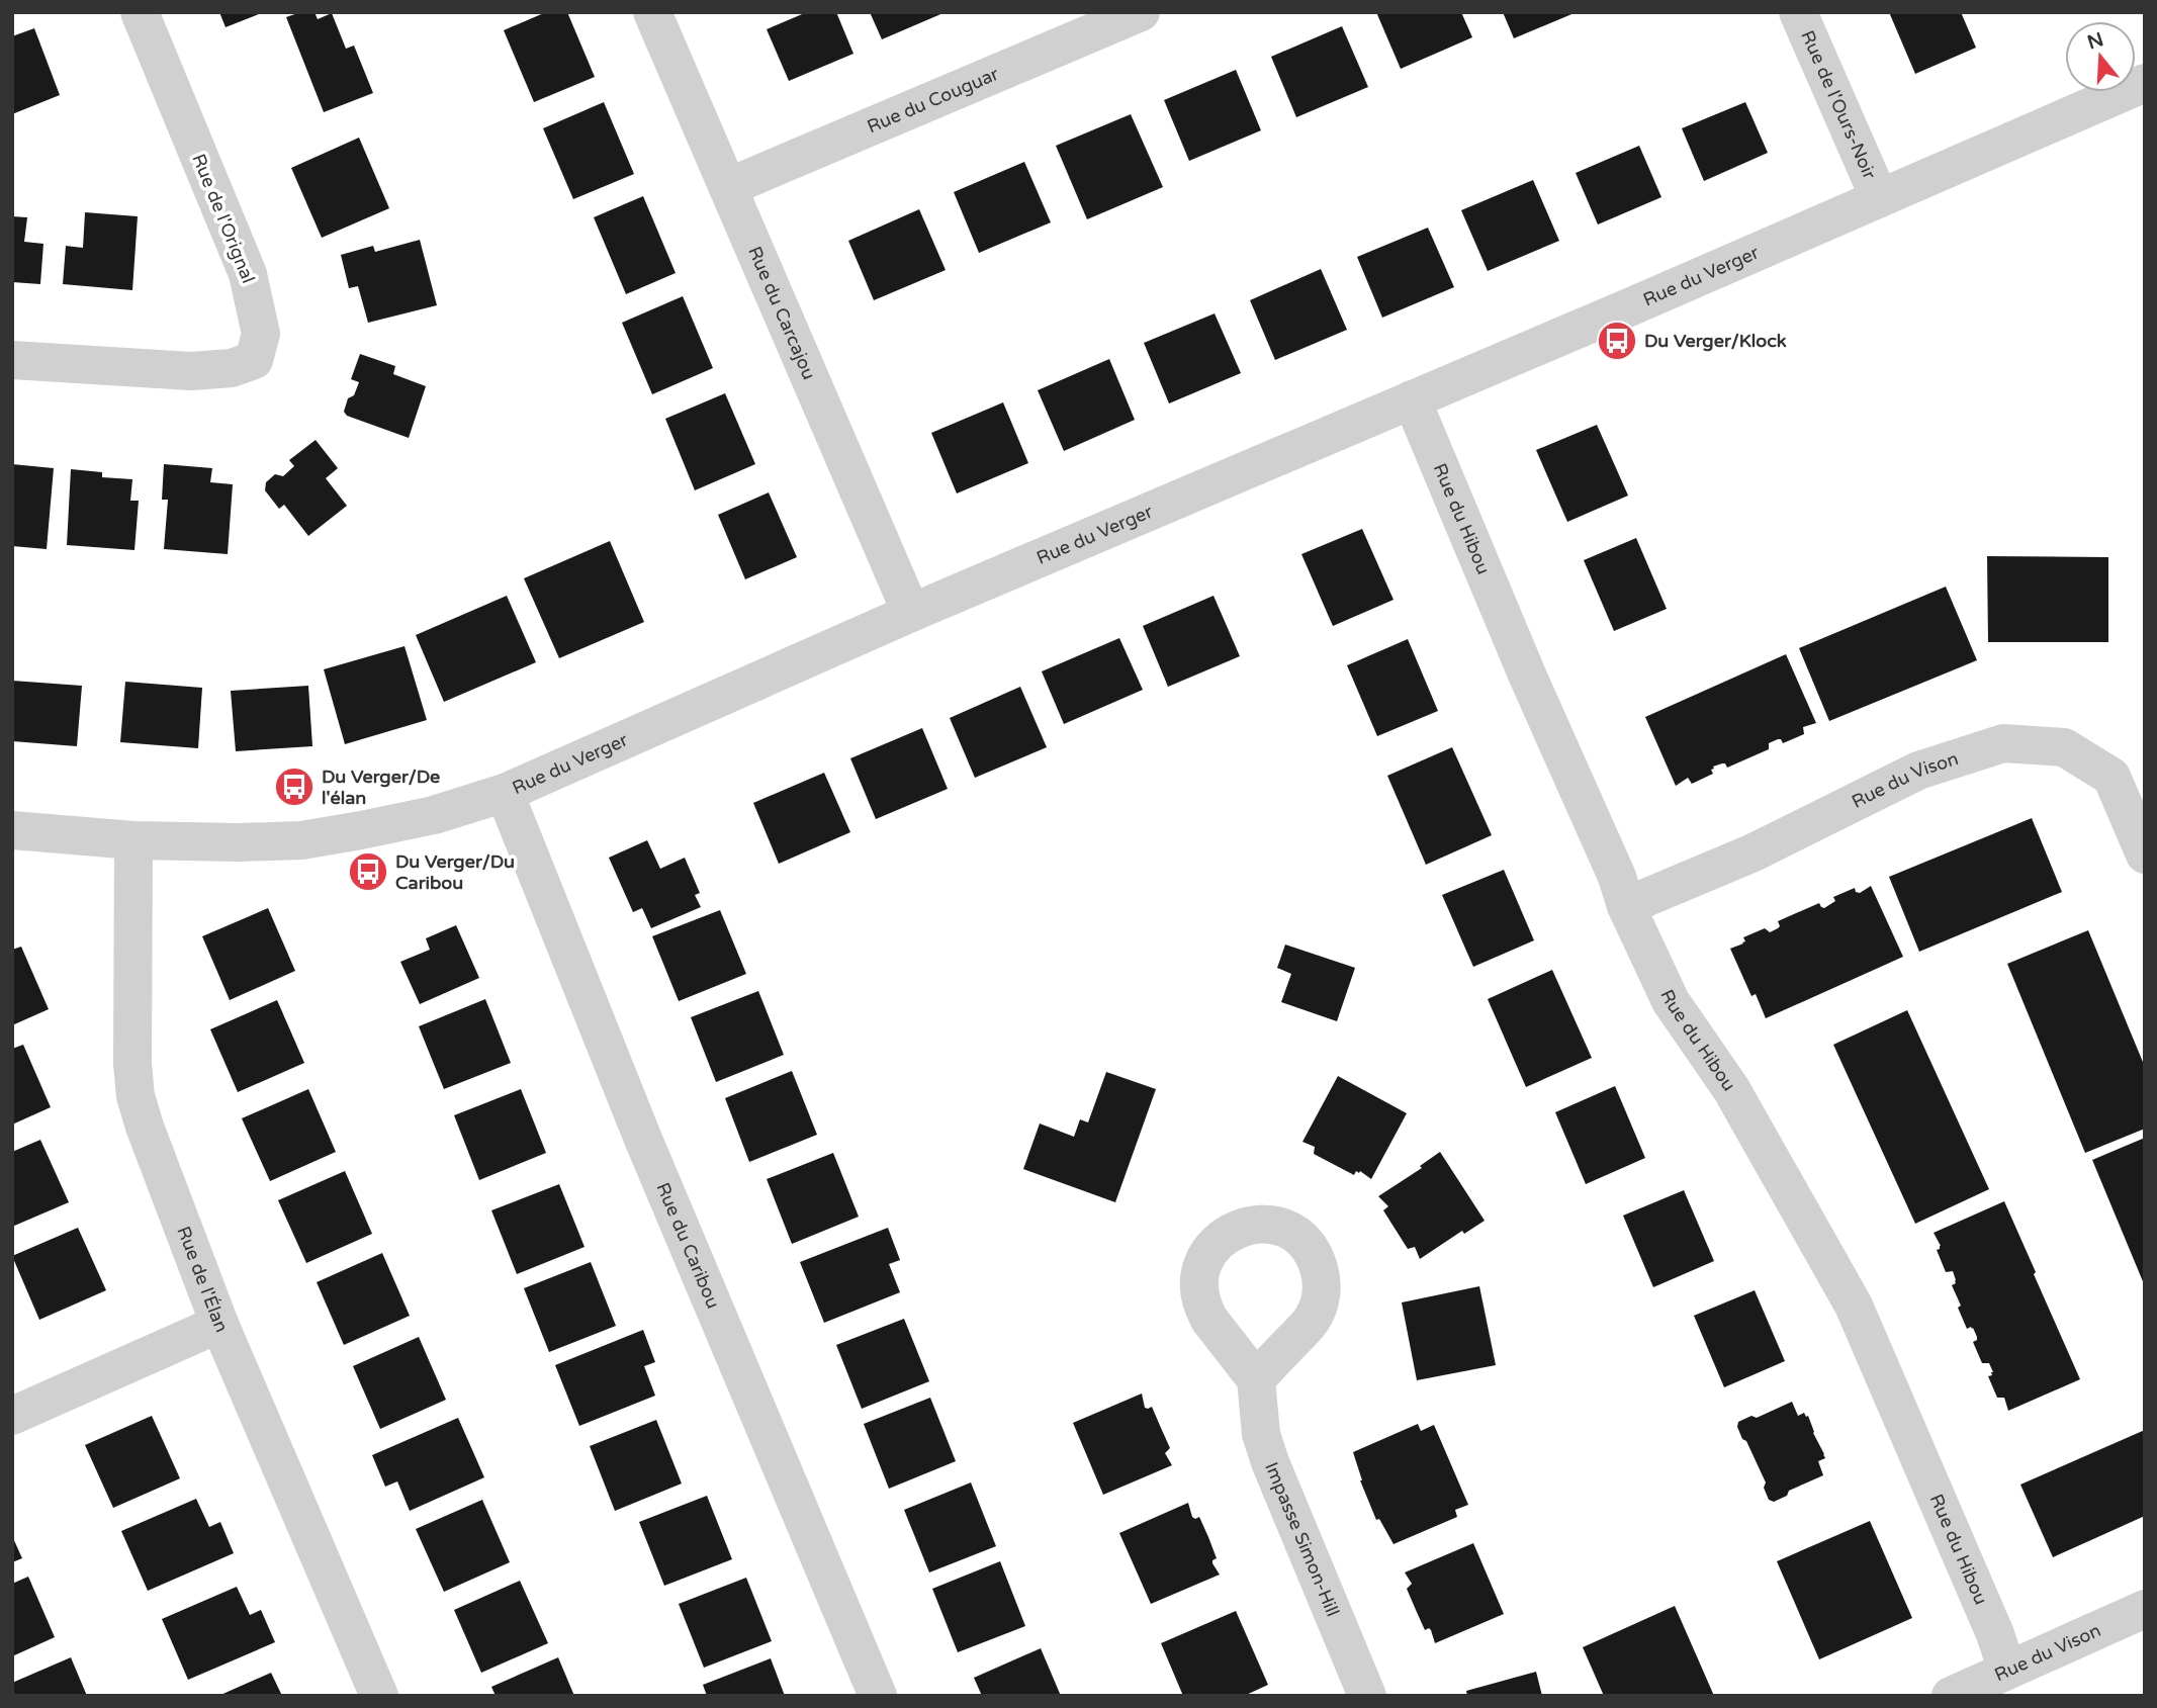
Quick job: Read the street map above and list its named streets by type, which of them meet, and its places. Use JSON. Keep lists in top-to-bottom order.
{
  "streets": {
    "street": [
      "Rue du Couguar",
      "Rue de l'Ours-Noir",
      "Rue de l'Orignal",
      "Rue du Verger",
      "Rue du Carcajou",
      "Rue du Hibou",
      "Rue du Vison",
      "Rue du Caribou",
      "Rue de l'Élan",
      "Impasse Simon-Hill"
    ]
  },
  "crossings": [
    ["Rue du Couguar", "Rue du Carcajou"],
    ["Rue de l'Ours-Noir", "Rue du Verger"],
    ["Rue du Verger", "Rue du Carcajou"],
    ["Rue du Verger", "Rue du Hibou"],
    ["Rue du Verger", "Rue du Caribou"],
    ["Rue du Verger", "Rue de l'Élan"],
    ["Rue du Hibou", "Rue du Vison"]
  ],
  "places": {
    "bus stop": ["Du Verger/Klock", "Du Verger/De l'élan", "Du Verger/Du Caribou"]
  },
  "north": "top"
}
